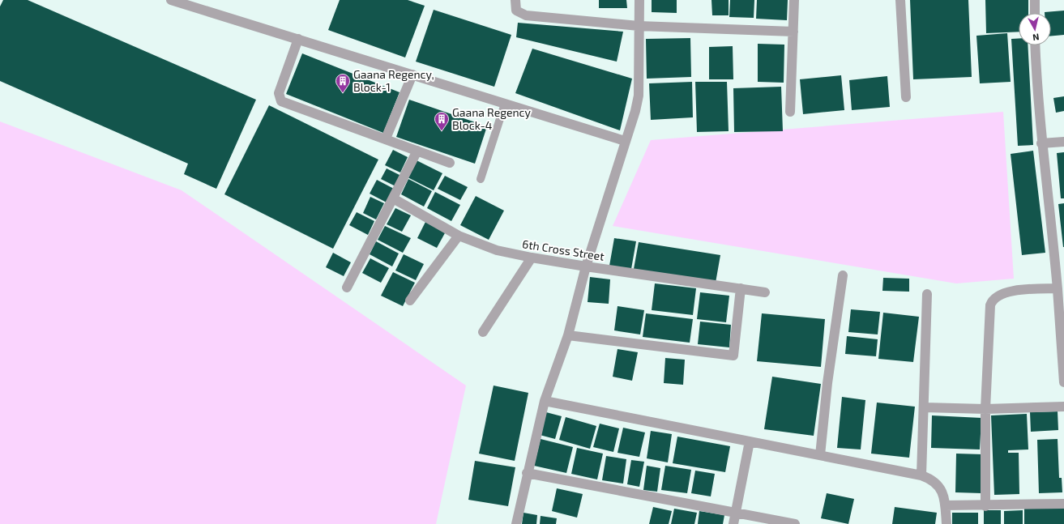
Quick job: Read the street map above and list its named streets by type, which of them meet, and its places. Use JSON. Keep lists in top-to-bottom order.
{
  "streets": {
    "street": ["6th Cross Street"]
  },
  "places": {
    "building": ["Gaana Regency, Block-1", "Gaana Regency Block-4"]
  },
  "north": "bottom"
}
